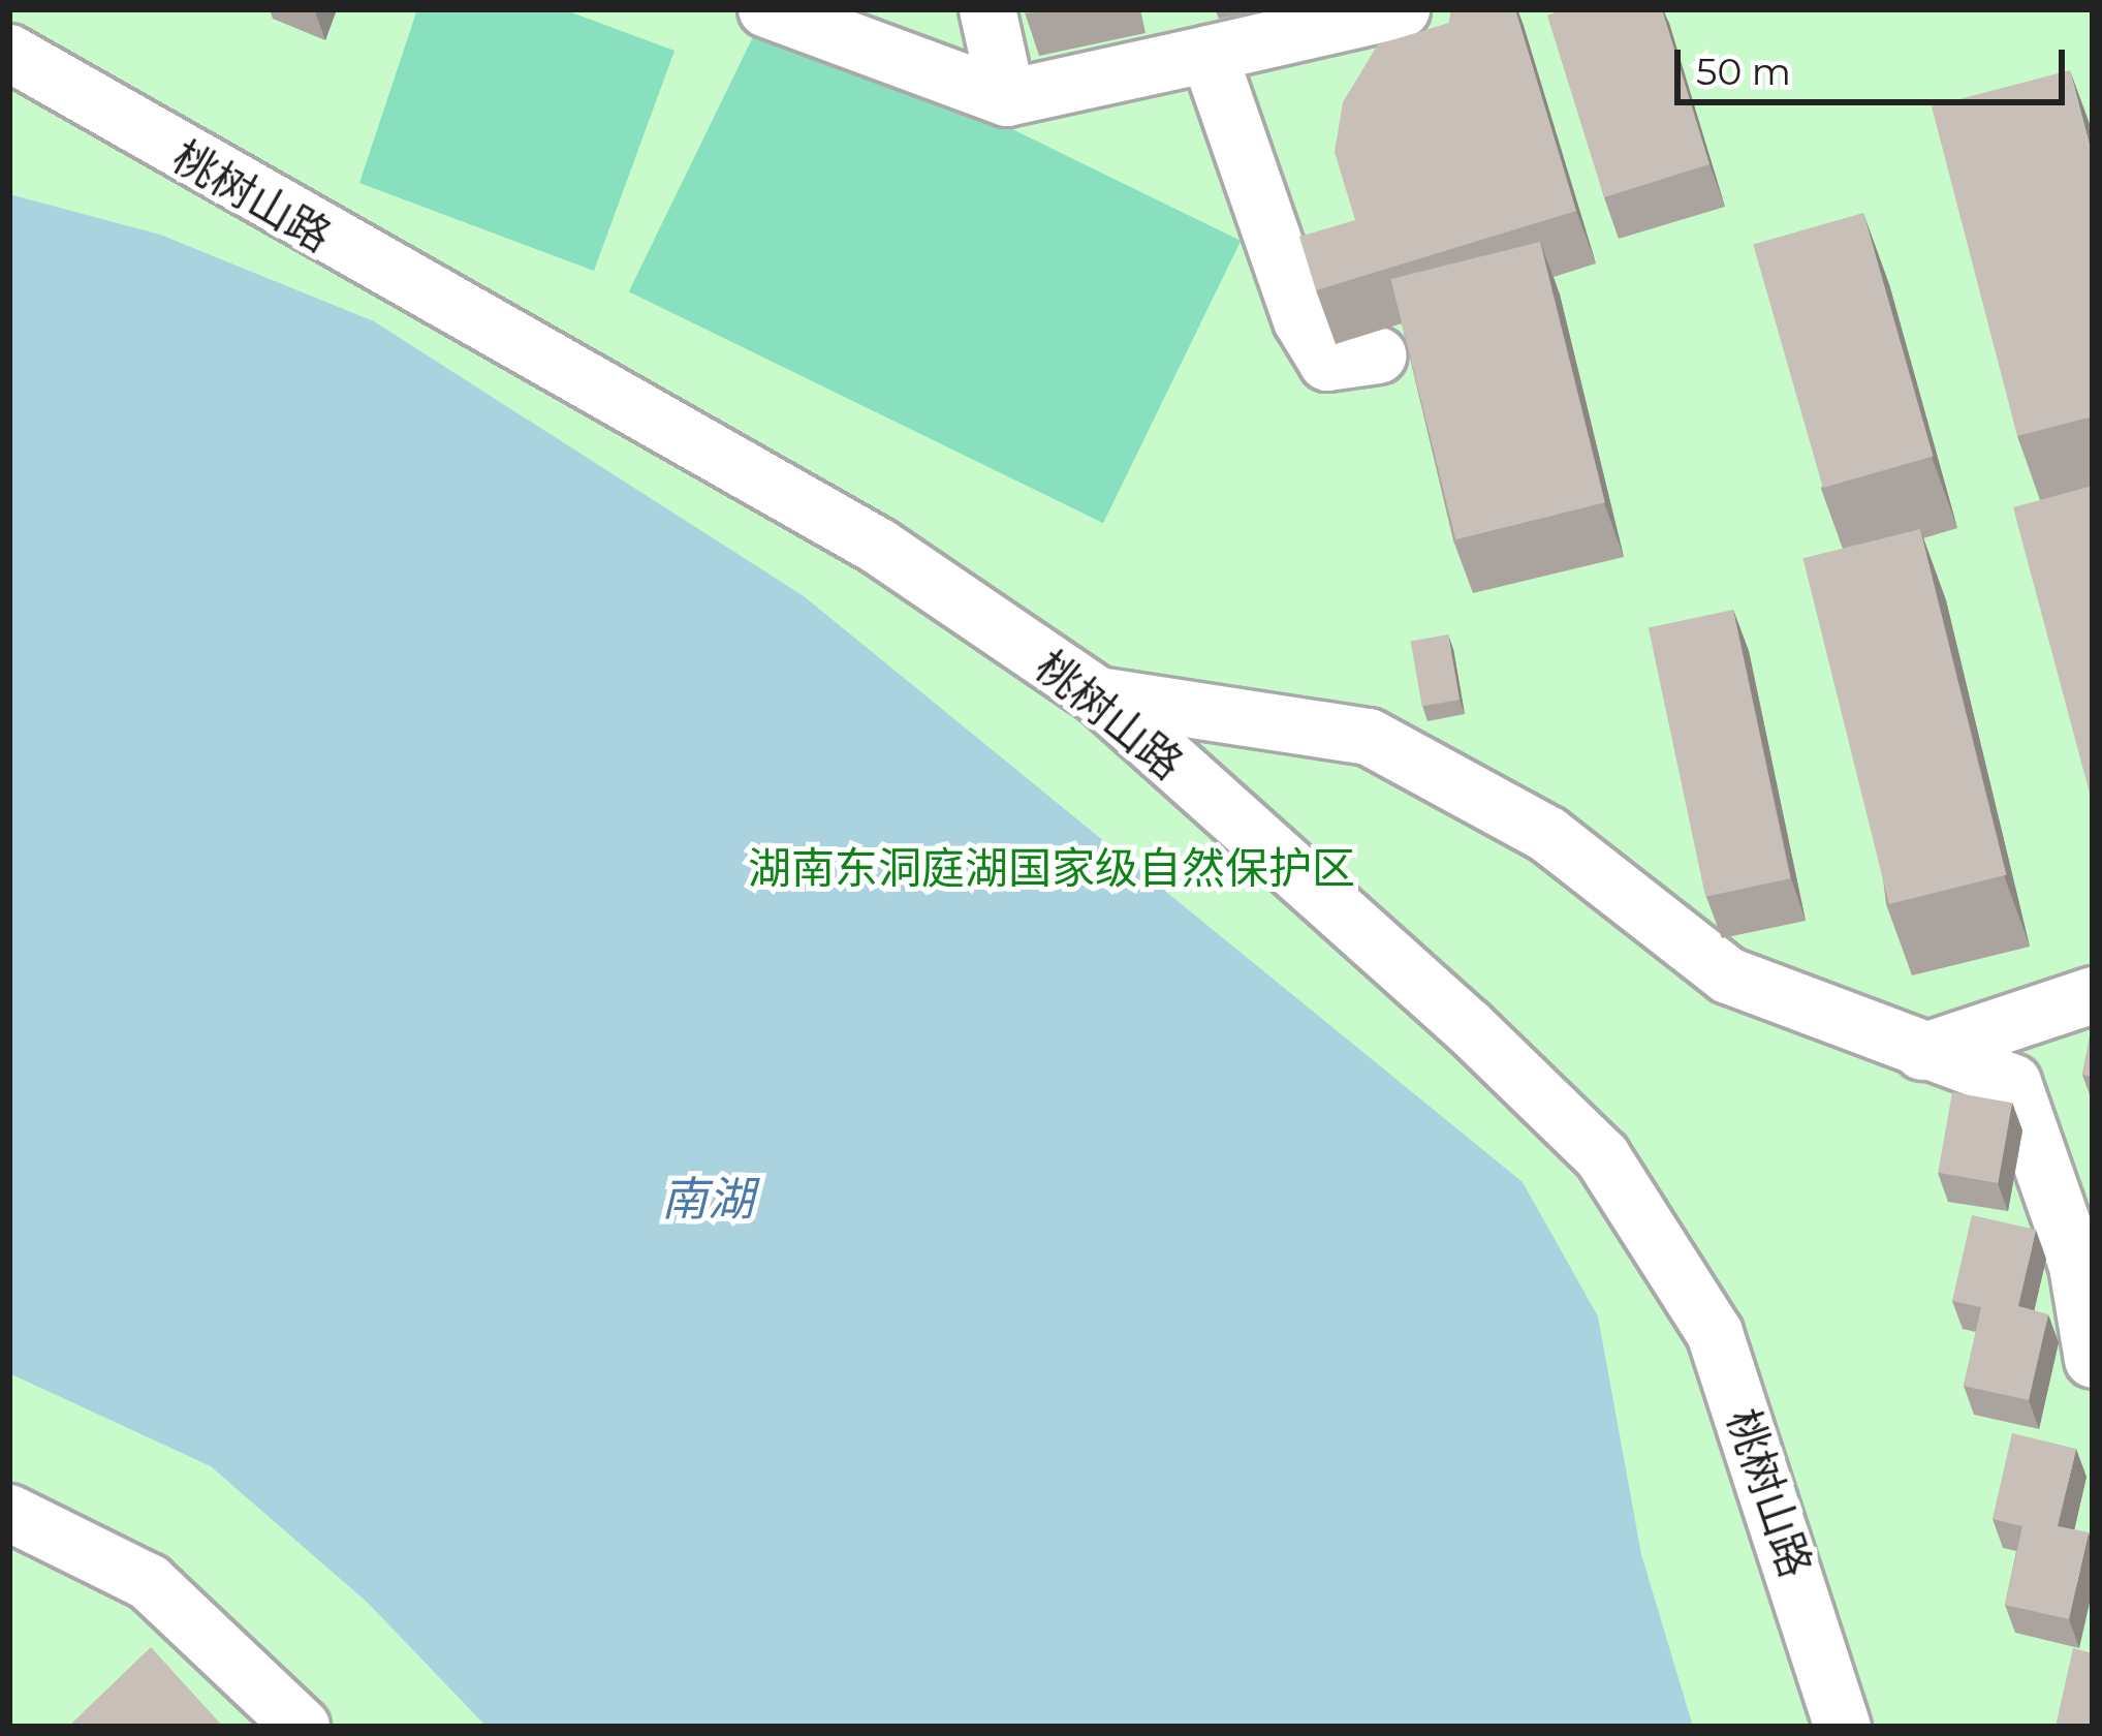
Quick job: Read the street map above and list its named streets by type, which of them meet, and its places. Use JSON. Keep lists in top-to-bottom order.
{
  "streets": {
    "street": ["桃树山路"]
  },
  "water": ["南湖"],
  "parks": ["湖南东洞庭湖国家级自然保护区"],
  "scale_bar": "50 m"
}
